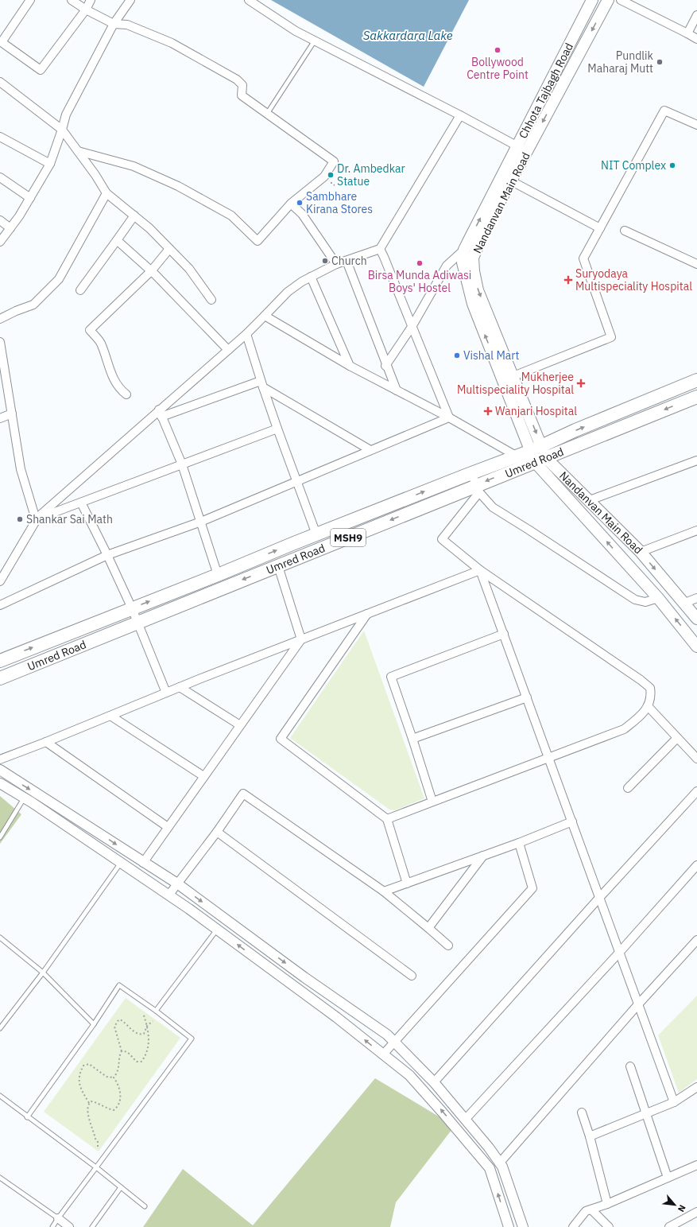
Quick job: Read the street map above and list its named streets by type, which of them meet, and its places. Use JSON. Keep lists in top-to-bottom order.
{
  "streets": {
    "main road": [
      "Chhota Tajbagh Road",
      "Nandanvan Main Road",
      "Umred Road",
      "MSH9"
    ]
  },
  "crossings": [
    ["Chhota Tajbagh Road", "Nandanvan Main Road"],
    ["Nandanvan Main Road", "Umred Road"]
  ],
  "one_way": ["Chhota Tajbagh Road"],
  "water": ["Sakkardara Lake"],
  "places": {
    "other": [
      "Bollywood Centre Point",
      "Pundlik Maharaj Mutt",
      "NIT Complex",
      "Dr. Ambedkar Statue",
      "Sambhare Kirana Stores",
      "Church",
      "Birsa Munda Adiwasi Boys' Hostel",
      "Vishal Mart",
      "Shankar Sai Math"
    ],
    "health": ["Suryodaya Multispeciality Hospital", "Mukherjee Multispeciality Hospital", "Wanjari Hospital"]
  },
  "north": "bottom right"
}
